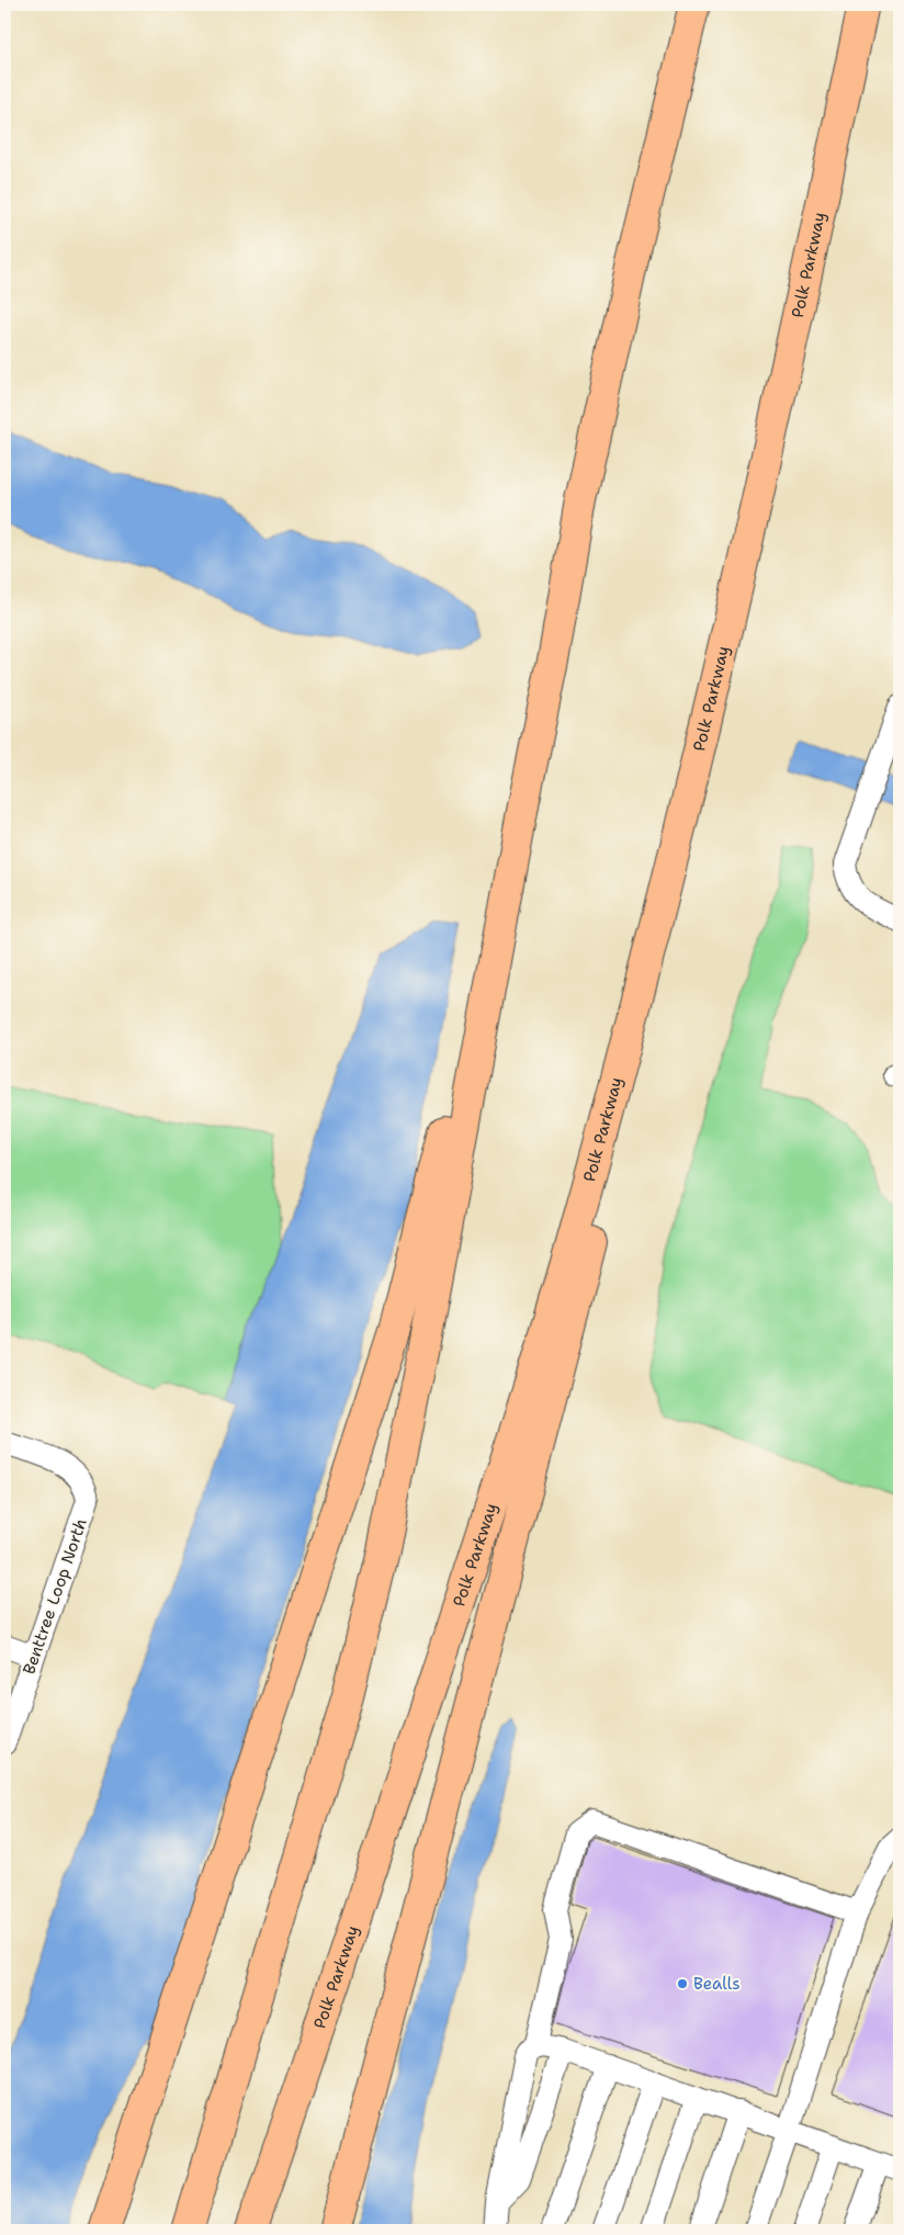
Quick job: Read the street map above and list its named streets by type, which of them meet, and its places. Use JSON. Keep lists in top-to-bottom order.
{
  "streets": {
    "highway": ["Polk Parkway"],
    "street": ["Benttree Loop North"]
  },
  "places": ["Bealls"]
}
